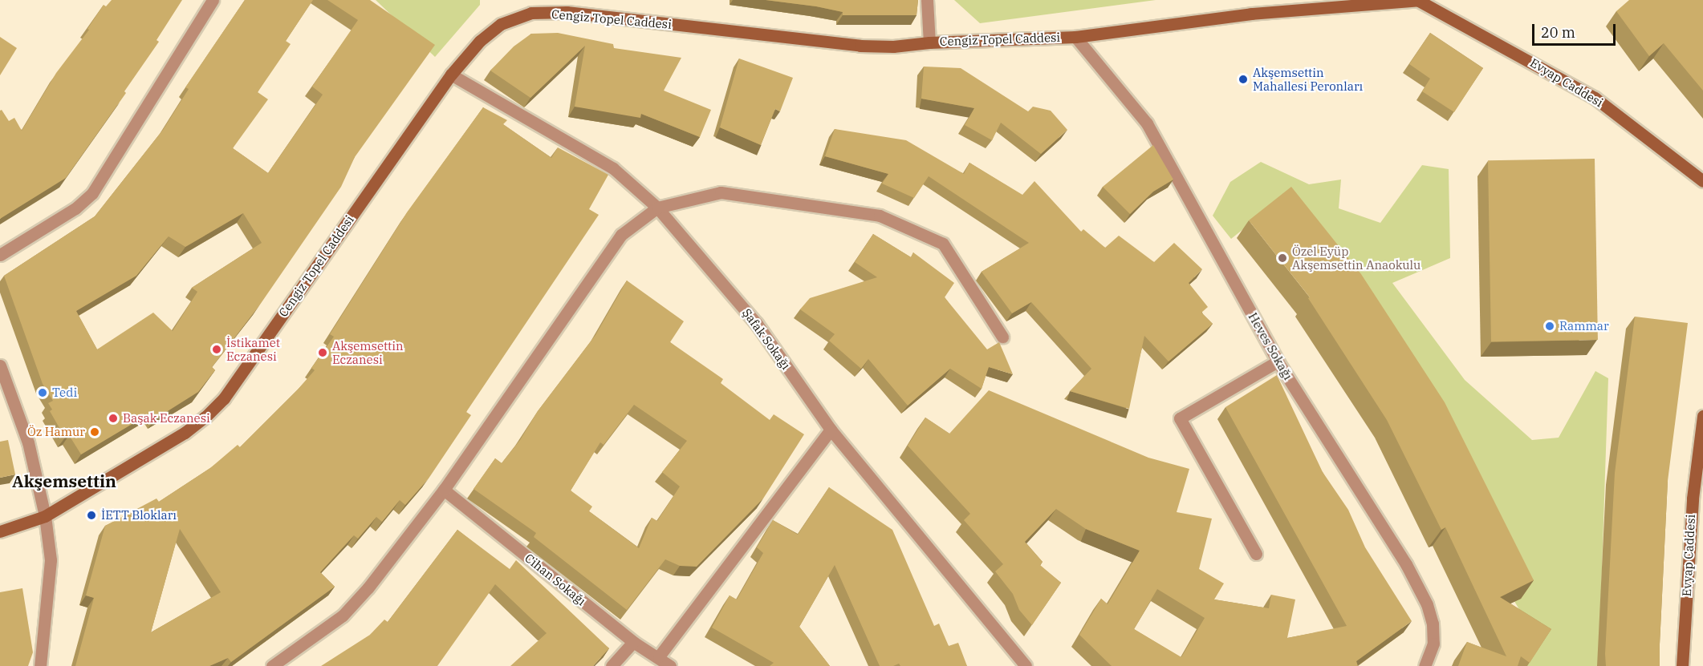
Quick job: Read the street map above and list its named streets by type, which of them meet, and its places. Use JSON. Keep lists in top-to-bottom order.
{
  "streets": {
    "main road": ["Cengiz Topel Caddesi", "Evyap Caddesi"],
    "street": ["Şafak Sokağı", "Heves Sokağı", "Cihan Sokağı"]
  },
  "crossings": [
    ["Cengiz Topel Caddesi", "Evyap Caddesi"],
    ["Cengiz Topel Caddesi", "Şafak Sokağı"],
    ["Cengiz Topel Caddesi", "Heves Sokağı"]
  ],
  "districts": ["Akşemsettin"],
  "places": [
    "Akşemsettin Mahallesi Peronları",
    "Özel Eyüp Akşemsettin Anaokulu",
    "Rammar",
    "İstikamet Eczanesi",
    "Akşemsettin Eczanesi",
    "Tedi",
    "Başak Eczanesi",
    "Öz Hamur",
    "İETT Blokları"
  ],
  "scale_bar": "20 m"
}
